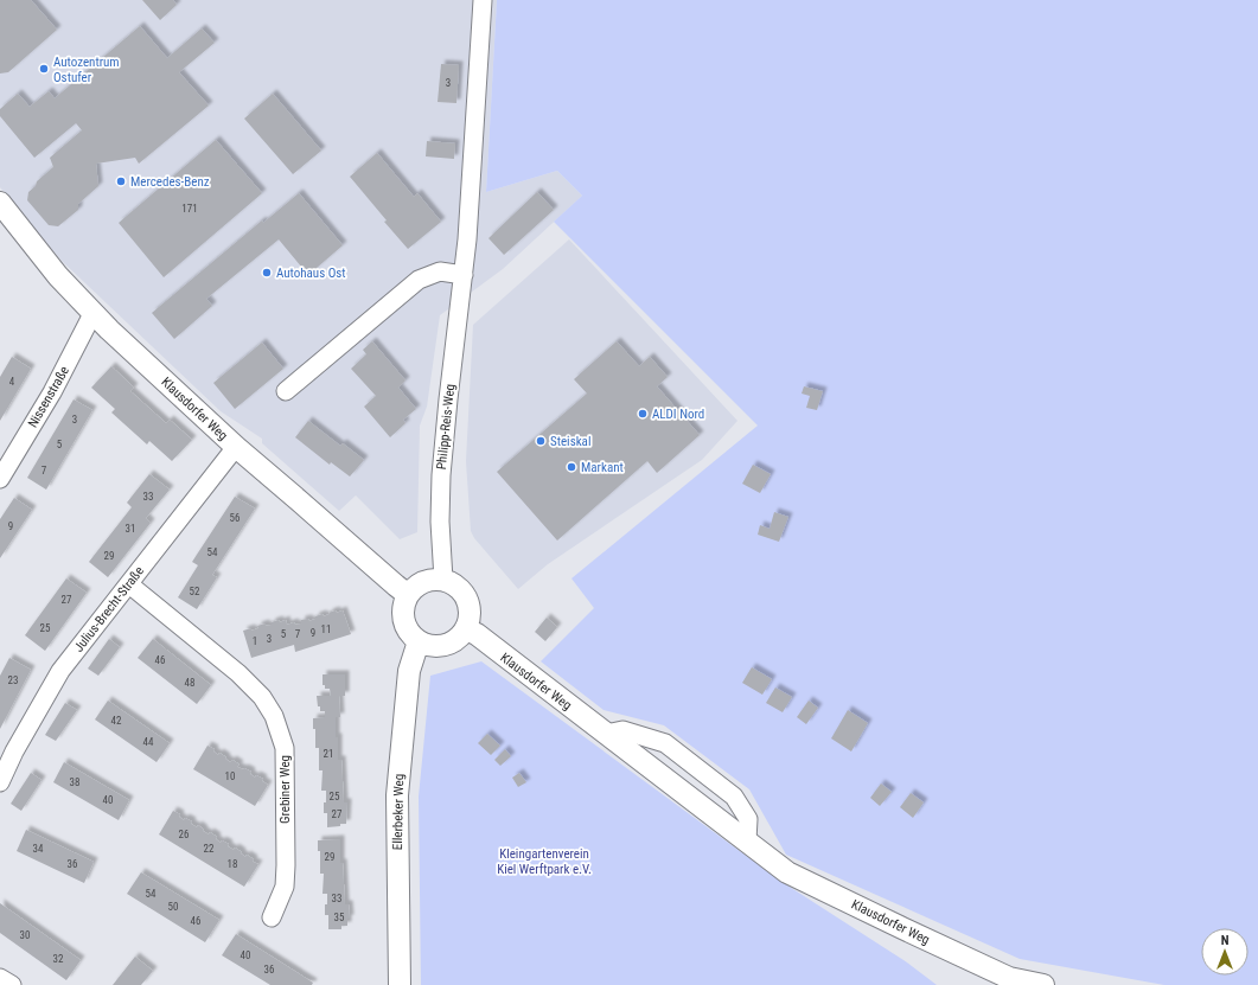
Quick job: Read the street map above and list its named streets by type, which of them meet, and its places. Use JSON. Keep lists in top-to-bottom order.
{
  "streets": {
    "street": [
      "Nissenstraße",
      "Klausdorfer Weg",
      "Philipp-Reis-Weg",
      "Julius-Brecht-Straße",
      "Grebiner Weg",
      "Ellerbeker Weg"
    ]
  },
  "crossings": [
    ["Nissenstraße", "Klausdorfer Weg"],
    ["Klausdorfer Weg", "Philipp-Reis-Weg"],
    ["Klausdorfer Weg", "Julius-Brecht-Straße"],
    ["Klausdorfer Weg", "Ellerbeker Weg"],
    ["Philipp-Reis-Weg", "Ellerbeker Weg"],
    ["Julius-Brecht-Straße", "Grebiner Weg"]
  ],
  "parks": ["Kleingartenverein Kiel Werftpark e.V."],
  "places": [
    "Autozentrum Ostufer",
    "Mercedes-Benz",
    "Autohaus Ost",
    "ALDI Nord",
    "Steiskal",
    "Markant"
  ],
  "house_numbers": [
    "3",
    "171",
    "4",
    "3",
    "5",
    "7",
    "33",
    "56",
    "9",
    "31",
    "54",
    "29",
    "52",
    "27",
    "25",
    "11",
    "9",
    "5",
    "7",
    "3",
    "1",
    "46",
    "23",
    "48",
    "42",
    "44",
    "21",
    "10",
    "38",
    "25",
    "40",
    "27",
    "26",
    "34",
    "22",
    "29",
    "36",
    "18",
    "54",
    "33",
    "50",
    "35",
    "46",
    "30",
    "40",
    "32",
    "36"
  ],
  "north": "top"
}
